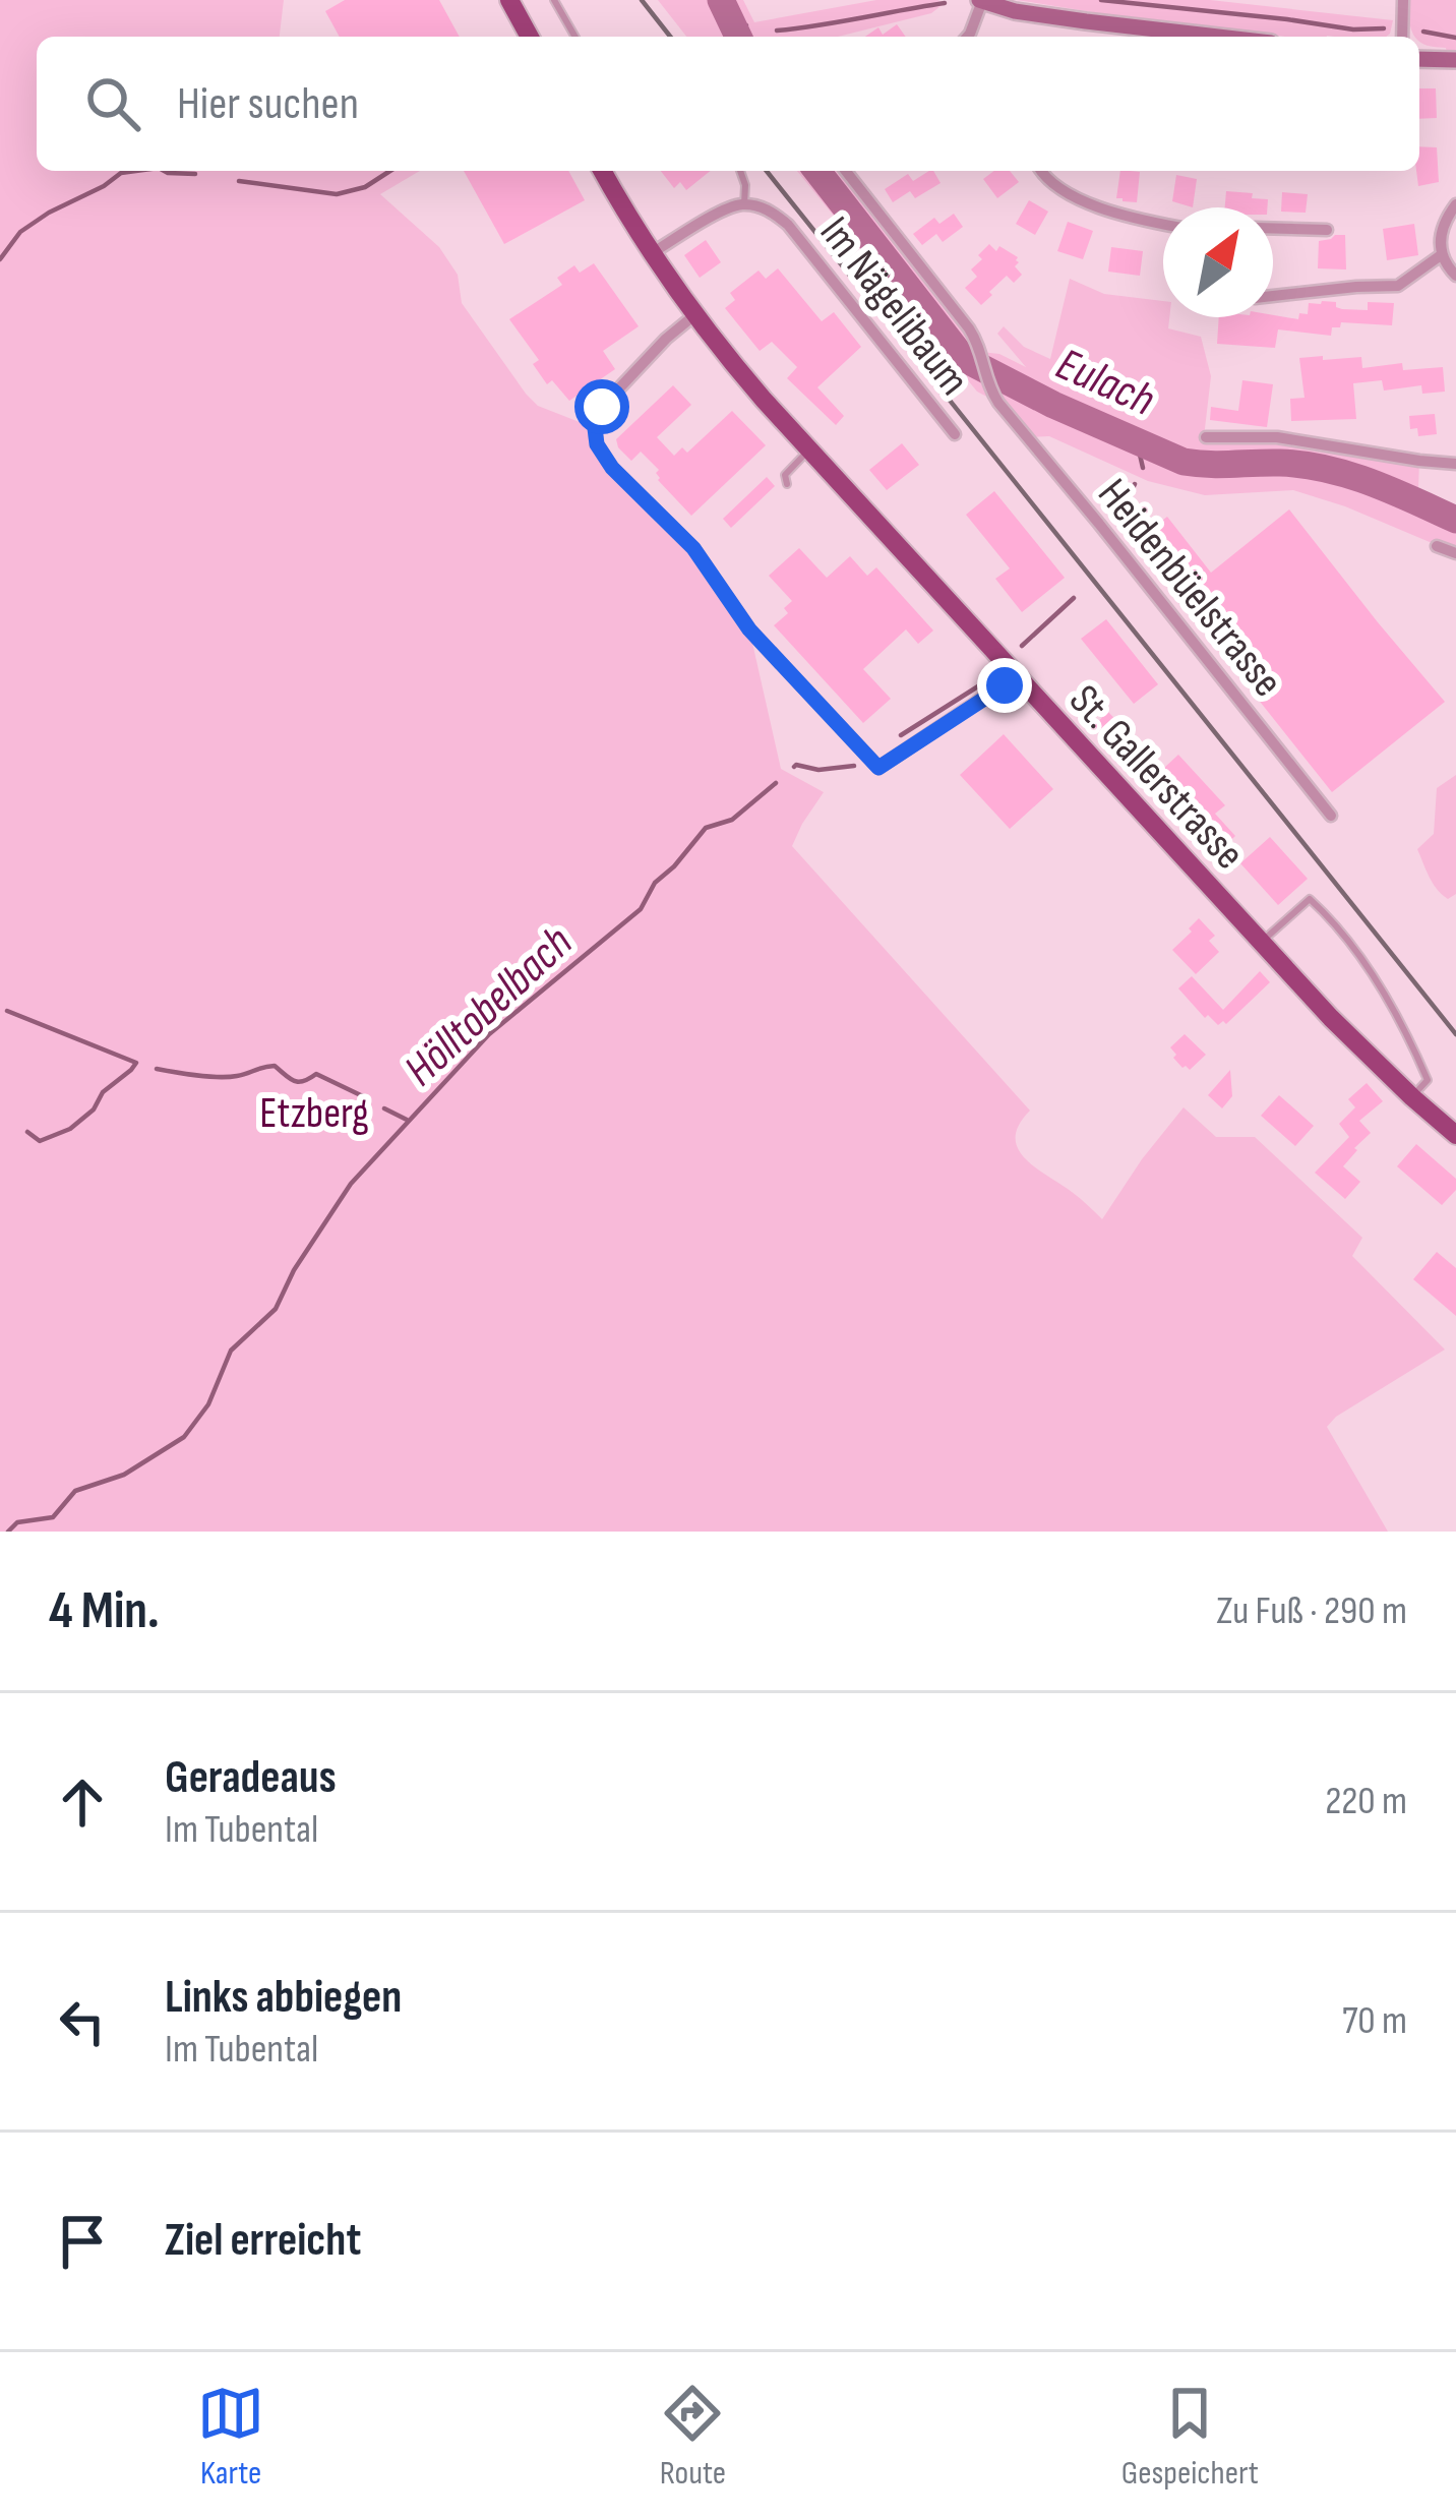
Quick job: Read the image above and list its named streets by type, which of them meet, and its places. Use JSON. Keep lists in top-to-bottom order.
{
  "streets": {
    "main road": ["St. Gallerstrasse"],
    "street": ["Im Nägelibaum", "Heidenbüelstrasse"]
  },
  "water": ["Eulach", "Hölltobelbach"],
  "parks": ["Etzberg"],
  "north": "top right",
  "page": {
    "search": "Hier suchen",
    "heading": ["4 Min.", "Zu Fuß · 290 m"],
    "list": [
      ["Geradeaus", "Im Tubental", "220 m"],
      ["Links abbiegen", "Im Tubental", "70 m"],
      "Ziel erreicht"
    ],
    "nav": ["Karte", "Route", "Gespeichert"]
  }
}
